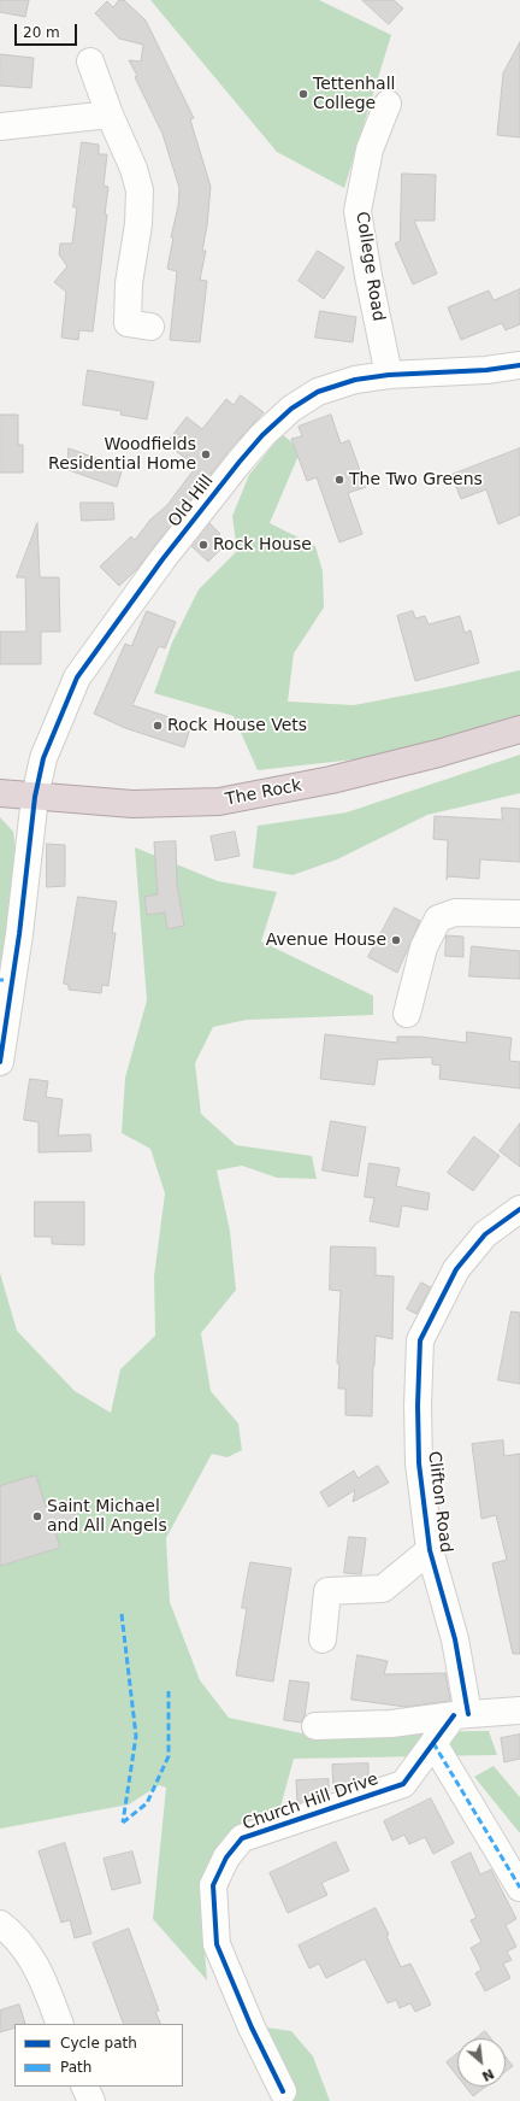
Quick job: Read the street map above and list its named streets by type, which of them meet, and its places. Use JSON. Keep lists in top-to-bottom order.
{
  "streets": {
    "highway": ["The Rock"],
    "street": [
      "College Road",
      "Old Hill",
      "Clifton Road",
      "Church Hill Drive"
    ]
  },
  "crossings": [
    ["College Road", "Old Hill"],
    ["Old Hill", "The Rock"],
    ["Clifton Road", "Church Hill Drive"]
  ],
  "places": [
    "Tettenhall College",
    "Woodfields Residential Home",
    "The Two Greens",
    "Rock House",
    "Rock House Vets",
    "Avenue House",
    "Saint Michael and All Angels"
  ],
  "legend": ["Cycle path", "Path"],
  "scale_bar": "20 m",
  "north": "bottom right"
}
